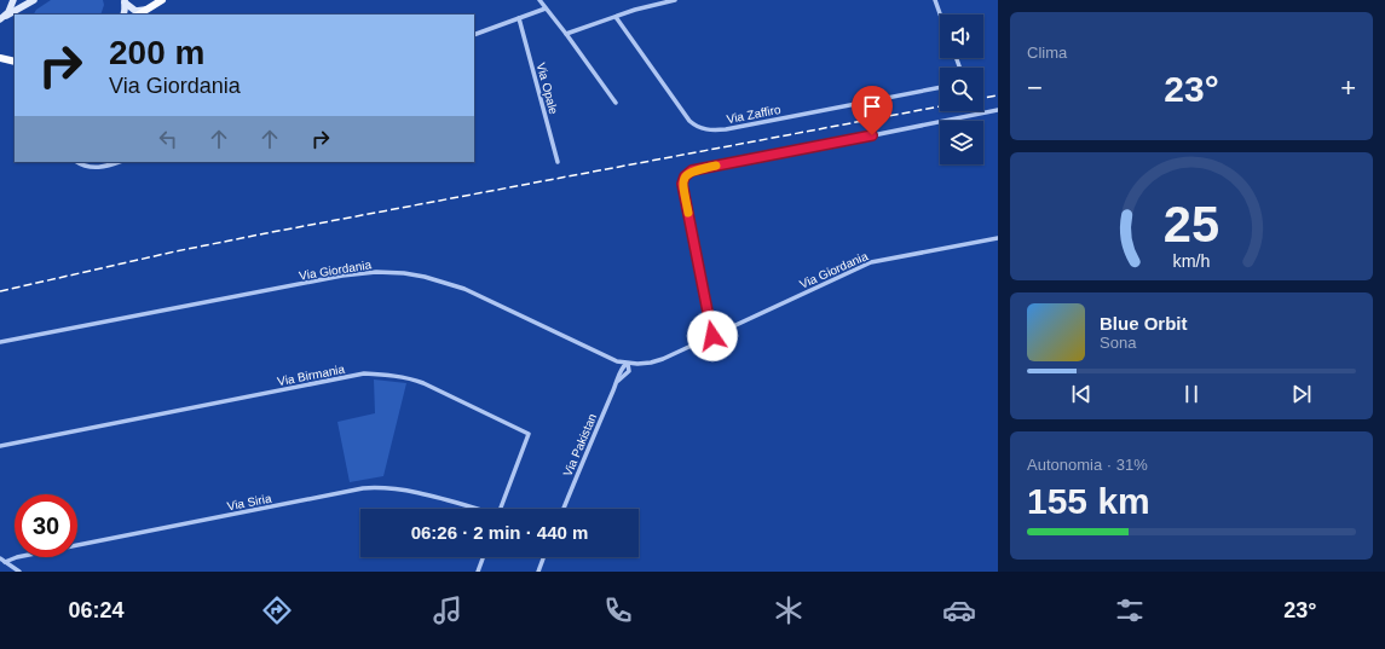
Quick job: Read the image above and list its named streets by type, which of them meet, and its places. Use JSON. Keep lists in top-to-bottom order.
{
  "streets": {
    "street": [
      "Via Opale",
      "Via Zaffiro",
      "Via Giordania",
      "Via Birmania",
      "Via Pakistan",
      "Via Siria"
    ]
  },
  "crossings": [
    ["Via Giordania", "Via Pakistan"]
  ],
  "page": {
    "tile": [
      "Clima",
      ["Autonomia · 31%", "155 km"]
    ],
    "turn": ["200 m", "Via Giordania"],
    "heat": ["−", "23°", "+"],
    "song": ["Blue Orbit", "Sona"],
    "limit": "30",
    "trip": "06:26 · 2 min · 440 m",
    "tabs": ["06:24", "23°"],
    "gauge": ["25", "km/h"]
  }
}
